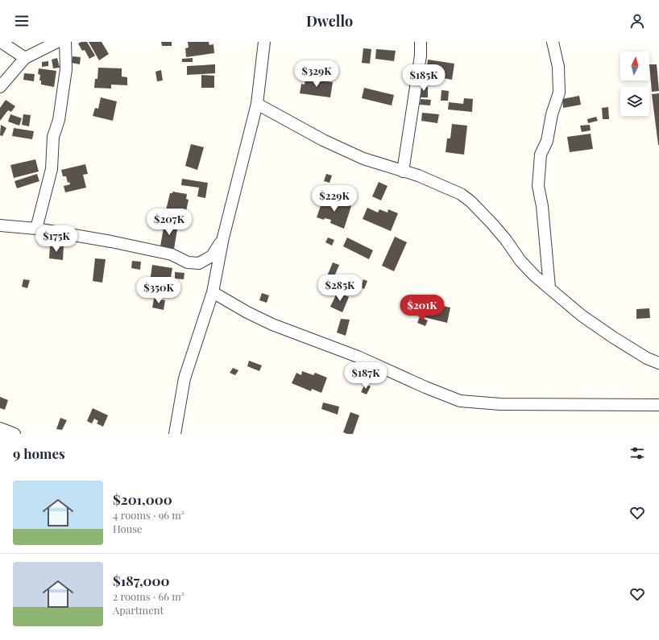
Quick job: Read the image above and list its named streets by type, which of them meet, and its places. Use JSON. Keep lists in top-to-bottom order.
{
  "north": "top",
  "page": {
    "header": "Dwello",
    "price": [
      "$329K",
      "$185K",
      "$229K",
      "$207K",
      "$175K",
      "$285K",
      "$350K",
      "$201K",
      "$187K"
    ],
    "heading": "9 homes",
    "list": [
      {
        "name": "$201,000",
        "note": "4 rooms · 96 m² · House"
      },
      {
        "name": "$187,000",
        "note": "2 rooms · 66 m² · Apartment"
      }
    ]
  }
}
